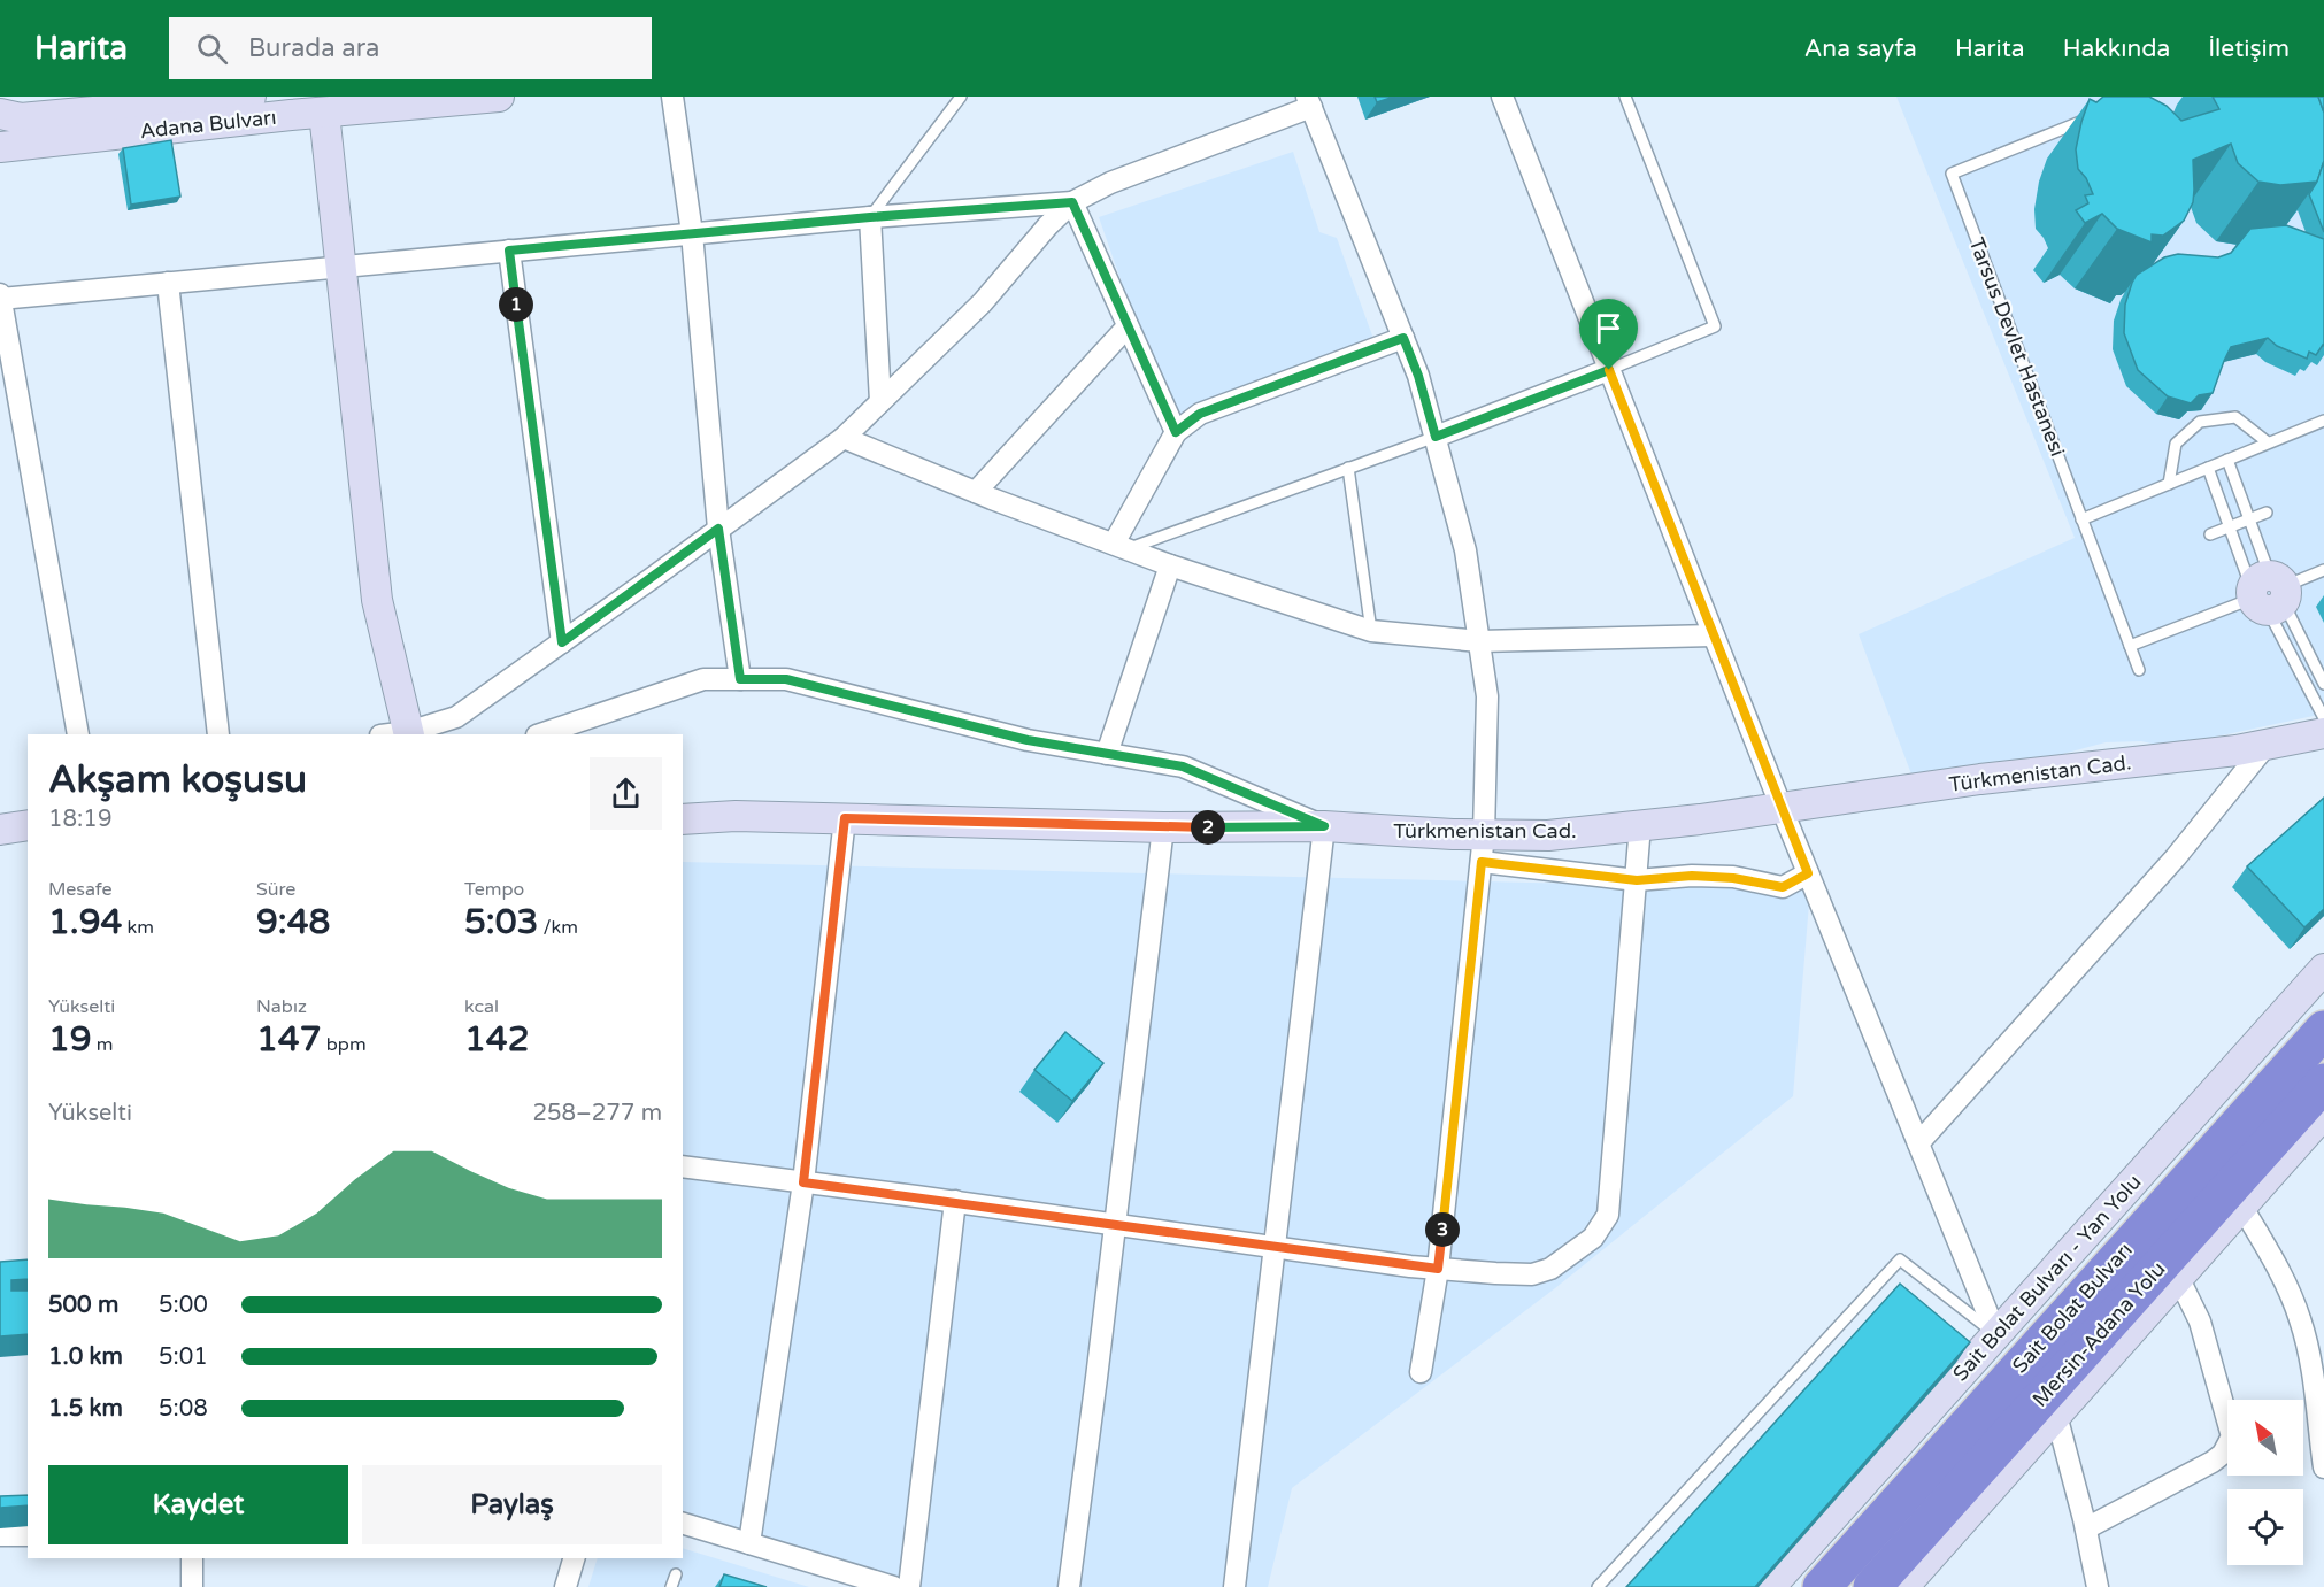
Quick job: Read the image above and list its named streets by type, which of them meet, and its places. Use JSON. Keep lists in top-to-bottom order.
{
  "streets": {
    "highway": ["Sait Bolat Bulvarı", "Mersin-Adana Yolu"],
    "street": ["Adana Bulvarı", "Türkmenistan Cad.", "Sait Bolat Bulvarı - Yan Yolu"],
    "lane": ["Tarsus Devlet Hastanesi"]
  },
  "north": "top left",
  "page": {
    "header": "Harita",
    "search": "Burada ara",
    "nav": [
      "Ana sayfa",
      "Harita",
      "Hakkında",
      "İletişim"
    ],
    "pins": ["1", "2", "3"],
    "heading": ["Akşam koşusu", "18:19"],
    "stats": [
      ["Mesafe", "1.94 km"],
      ["Süre", "9:48"],
      ["Tempo", "5:03 /km"],
      ["Yükselti", "19 m"],
      ["Nabız", "147 bpm"],
      ["kcal", "142"]
    ],
    "chart": ["Yükselti", "258–277 m"],
    "list": [
      {
        "name": "500 m",
        "note": "5:00"
      },
      {
        "name": "1.0 km",
        "note": "5:01"
      },
      {
        "name": "1.5 km",
        "note": "5:08"
      }
    ],
    "buttons": ["Kaydet", "Paylaş"]
  }
}
